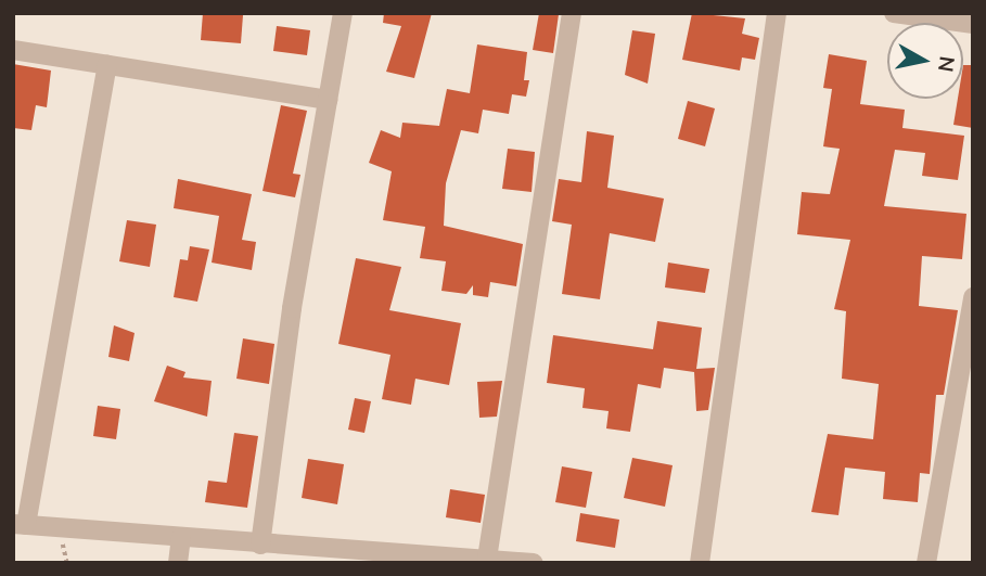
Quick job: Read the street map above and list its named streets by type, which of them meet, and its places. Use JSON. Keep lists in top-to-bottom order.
{
  "north": "right"
}
